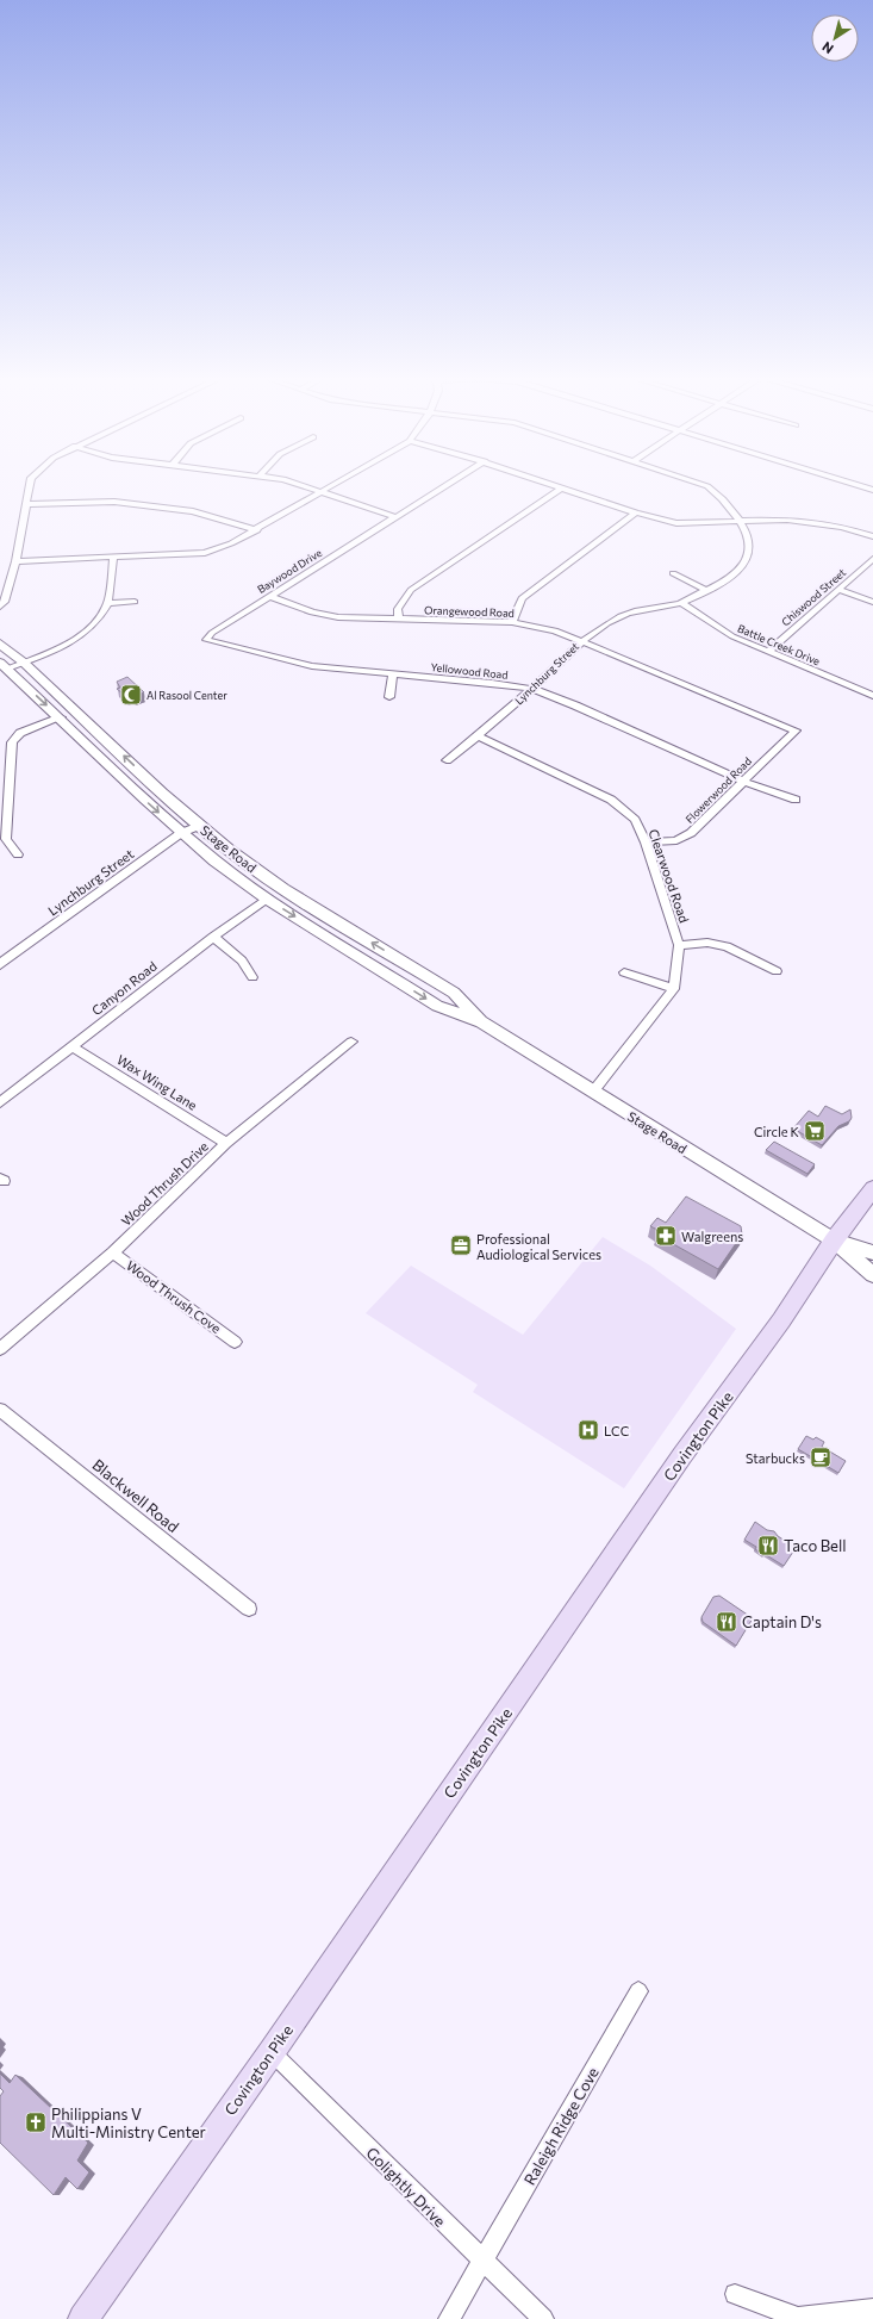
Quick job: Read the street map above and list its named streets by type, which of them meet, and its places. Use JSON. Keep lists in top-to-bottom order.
{
  "streets": {
    "main road": ["Stage Road", "Covington Pike"],
    "street": [
      "Baywood Drive",
      "Chiswood Street",
      "Orangewood Road",
      "Battle Creek Drive",
      "Yellowood Road",
      "Lynchburg Street",
      "Flowerwood Road",
      "Clearwood Road",
      "Canyon Road",
      "Wax Wing Lane",
      "Wood Thrush Drive",
      "Wood Thrush Cove",
      "Blackwell Road",
      "Raleigh Ridge Cove",
      "Golightly Drive"
    ]
  },
  "crossings": [
    ["Baywood Drive", "Orangewood Road"],
    ["Baywood Drive", "Yellowood Road"],
    ["Chiswood Street", "Battle Creek Drive"],
    ["Orangewood Road", "Lynchburg Street"],
    ["Orangewood Road", "Flowerwood Road"],
    ["Battle Creek Drive", "Lynchburg Street"],
    ["Yellowood Road", "Lynchburg Street"],
    ["Yellowood Road", "Flowerwood Road"],
    ["Lynchburg Street", "Stage Road"],
    ["Lynchburg Street", "Clearwood Road"],
    ["Flowerwood Road", "Clearwood Road"],
    ["Stage Road", "Canyon Road"],
    ["Stage Road", "Covington Pike"],
    ["Canyon Road", "Wax Wing Lane"],
    ["Wax Wing Lane", "Wood Thrush Drive"],
    ["Wood Thrush Drive", "Wood Thrush Cove"],
    ["Covington Pike", "Golightly Drive"],
    ["Raleigh Ridge Cove", "Golightly Drive"]
  ],
  "places": {
    "mosque": ["Al Rasool Center"],
    "supermarket": ["Circle K"],
    "pharmacy": ["Walgreens"],
    "office": ["Professional Audiological Services"],
    "hospital": ["LCC"],
    "cafe": ["Starbucks"],
    "restaurant": ["Taco Bell", "Captain D's"],
    "church": ["Philippians V Multi-Ministry Center"]
  },
  "north": "bottom left"
}
